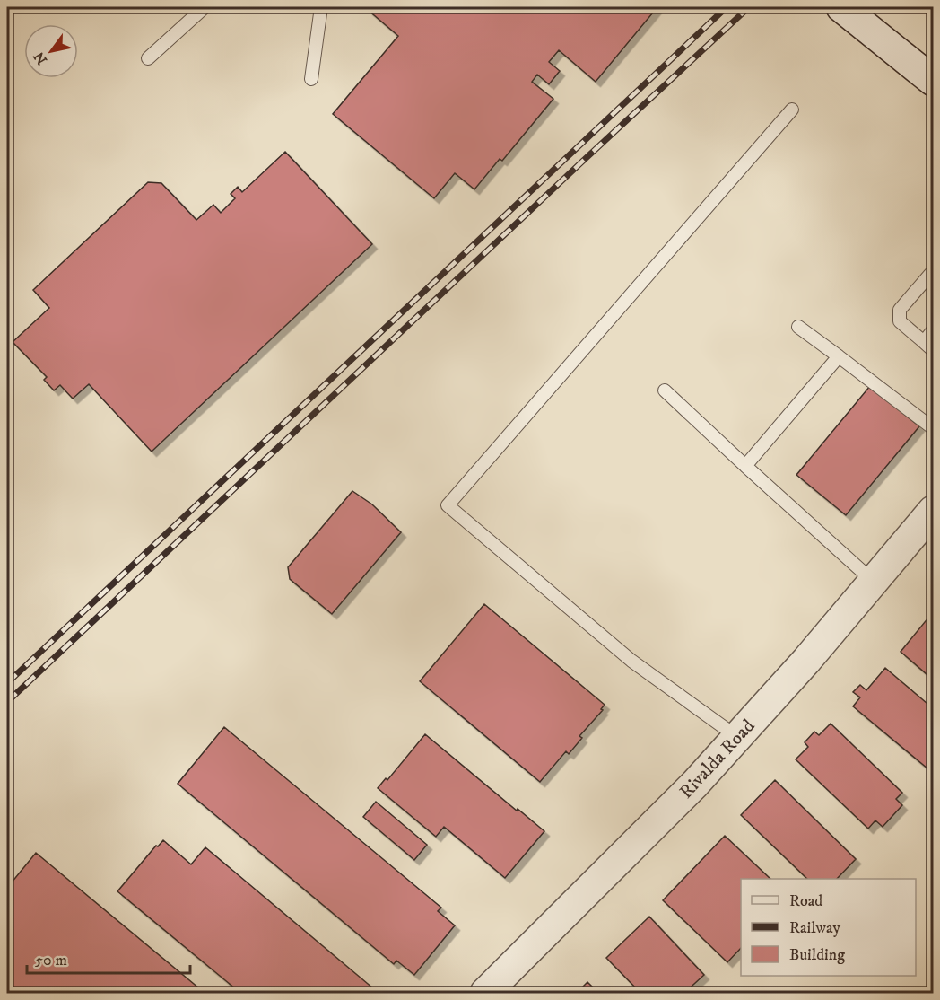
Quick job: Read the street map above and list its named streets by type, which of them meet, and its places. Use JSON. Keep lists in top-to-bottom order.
{
  "streets": {
    "street": ["Rivalda Road"]
  },
  "legend": ["Road", "Railway", "Building"],
  "scale_bar": "50 m",
  "north": "bottom left"
}
